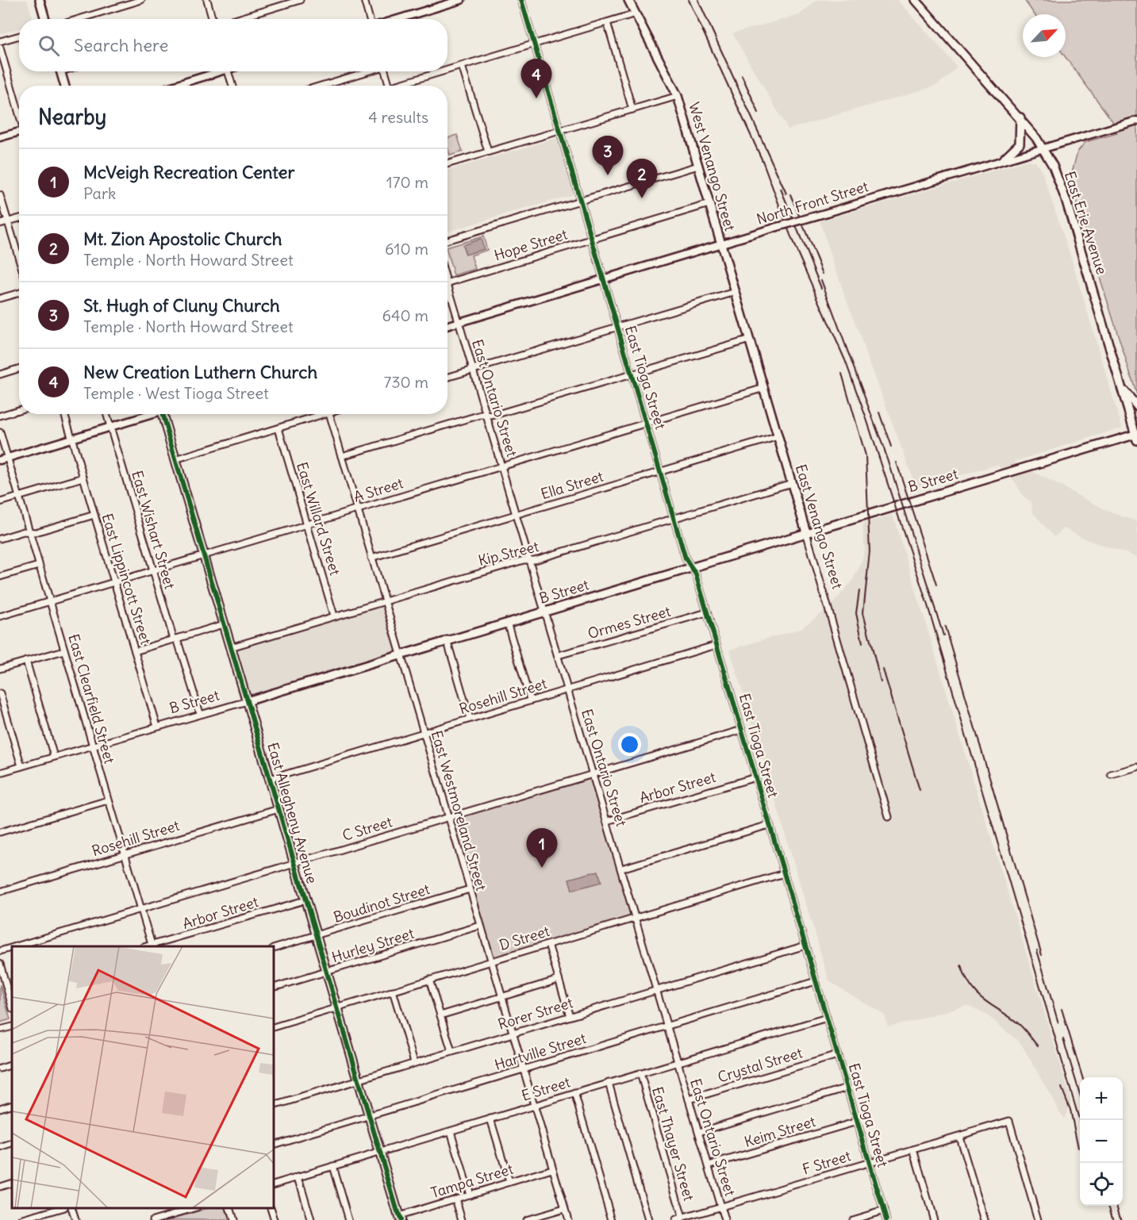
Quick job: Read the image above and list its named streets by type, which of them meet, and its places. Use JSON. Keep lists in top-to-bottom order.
{
  "streets": {
    "main road": [
      "West Venango Street",
      "East Erie Avenue",
      "B Street",
      "East Venango Street",
      "East Allegheny Avenue"
    ],
    "street": [
      "North Front Street",
      "Hope Street",
      "East Tioga Street",
      "East Ontario Street",
      "Ella Street",
      "A Street",
      "East Willard Street",
      "East Wishart Street",
      "Kip Street",
      "East Lippincott Street",
      "Ormes Street",
      "Rosehill Street",
      "East Clearfield Street",
      "Arbor Street",
      "East Westmoreland Street",
      "C Street",
      "Boudinot Street",
      "D Street",
      "Hurley Street",
      "Rorer Street",
      "Hartville Street",
      "Crystal Street",
      "E Street",
      "Keim Street",
      "East Thayer Street",
      "F Street",
      "Tampa Street"
    ]
  },
  "crossings": [
    ["West Venango Street", "North Front Street"],
    ["West Venango Street", "Hope Street"],
    ["West Venango Street", "East Venango Street"],
    ["North Front Street", "East Erie Avenue"],
    ["North Front Street", "East Tioga Street"],
    ["North Front Street", "East Ontario Street"],
    ["North Front Street", "East Venango Street"],
    ["East Erie Avenue", "B Street"],
    ["Hope Street", "East Tioga Street"],
    ["East Tioga Street", "B Street"],
    ["East Tioga Street", "Ella Street"],
    ["East Tioga Street", "A Street"],
    ["East Tioga Street", "Kip Street"],
    ["East Tioga Street", "Ormes Street"],
    ["East Tioga Street", "Rosehill Street"],
    ["East Tioga Street", "Arbor Street"],
    ["East Tioga Street", "C Street"],
    ["East Tioga Street", "D Street"],
    ["East Tioga Street", "Rorer Street"],
    ["East Tioga Street", "Hartville Street"],
    ["East Tioga Street", "Crystal Street"],
    ["East Tioga Street", "E Street"],
    ["East Tioga Street", "Keim Street"],
    ["East Tioga Street", "F Street"],
    ["East Ontario Street", "B Street"],
    ["East Ontario Street", "Ella Street"],
    ["East Ontario Street", "A Street"],
    ["East Ontario Street", "Kip Street"],
    ["East Ontario Street", "Ormes Street"],
    ["East Ontario Street", "Rosehill Street"],
    ["East Ontario Street", "Arbor Street"],
    ["East Ontario Street", "C Street"],
    ["East Ontario Street", "D Street"],
    ["East Ontario Street", "Rorer Street"],
    ["East Ontario Street", "Hartville Street"],
    ["East Ontario Street", "Crystal Street"],
    ["East Ontario Street", "E Street"],
    ["East Ontario Street", "Keim Street"],
    ["East Ontario Street", "F Street"],
    ["B Street", "East Venango Street"],
    ["B Street", "East Wishart Street"],
    ["B Street", "East Lippincott Street"],
    ["B Street", "East Clearfield Street"],
    ["B Street", "East Westmoreland Street"],
    ["B Street", "East Allegheny Avenue"],
    ["Ella Street", "East Venango Street"],
    ["Ella Street", "East Westmoreland Street"],
    ["A Street", "East Willard Street"],
    ["A Street", "East Venango Street"],
    ["A Street", "East Wishart Street"],
    ["A Street", "East Lippincott Street"],
    ["A Street", "East Clearfield Street"],
    ["A Street", "East Westmoreland Street"],
    ["A Street", "East Allegheny Avenue"],
    ["East Willard Street", "Kip Street"],
    ["East Venango Street", "Kip Street"],
    ["Kip Street", "East Westmoreland Street"],
    ["Kip Street", "East Allegheny Avenue"],
    ["Rosehill Street", "East Clearfield Street"],
    ["Rosehill Street", "East Westmoreland Street"],
    ["Rosehill Street", "East Allegheny Avenue"],
    ["East Clearfield Street", "Arbor Street"],
    ["East Clearfield Street", "C Street"],
    ["Arbor Street", "East Allegheny Avenue"],
    ["East Westmoreland Street", "C Street"],
    ["East Westmoreland Street", "Boudinot Street"],
    ["East Westmoreland Street", "D Street"],
    ["East Westmoreland Street", "Hurley Street"],
    ["East Westmoreland Street", "Rorer Street"],
    ["East Westmoreland Street", "Hartville Street"],
    ["East Westmoreland Street", "E Street"],
    ["East Westmoreland Street", "Tampa Street"],
    ["East Allegheny Avenue", "C Street"],
    ["East Allegheny Avenue", "Boudinot Street"],
    ["East Allegheny Avenue", "D Street"],
    ["East Allegheny Avenue", "Hurley Street"],
    ["East Allegheny Avenue", "Rorer Street"],
    ["East Allegheny Avenue", "Hartville Street"],
    ["East Allegheny Avenue", "E Street"],
    ["East Allegheny Avenue", "Tampa Street"],
    ["E Street", "East Thayer Street"],
    ["East Thayer Street", "F Street"]
  ],
  "north": "top right",
  "page": {
    "search": "Search here",
    "pins": [
      "4",
      "3",
      "2",
      "1"
    ],
    "heading": ["Nearby", "4 results"],
    "list": [
      {
        "mark": "1",
        "name": "McVeigh Recreation Center",
        "note": "Park",
        "value": "170 m"
      },
      {
        "mark": "2",
        "name": "Mt. Zion Apostolic Church",
        "note": "Temple · North Howard Street",
        "value": "610 m"
      },
      {
        "mark": "3",
        "name": "St. Hugh of Cluny Church",
        "note": "Temple · North Howard Street",
        "value": "640 m"
      },
      {
        "mark": "4",
        "name": "New Creation Luthern Church",
        "note": "Temple · West Tioga Street",
        "value": "730 m"
      }
    ],
    "map_buttons": ["+", "−"]
  }
}
